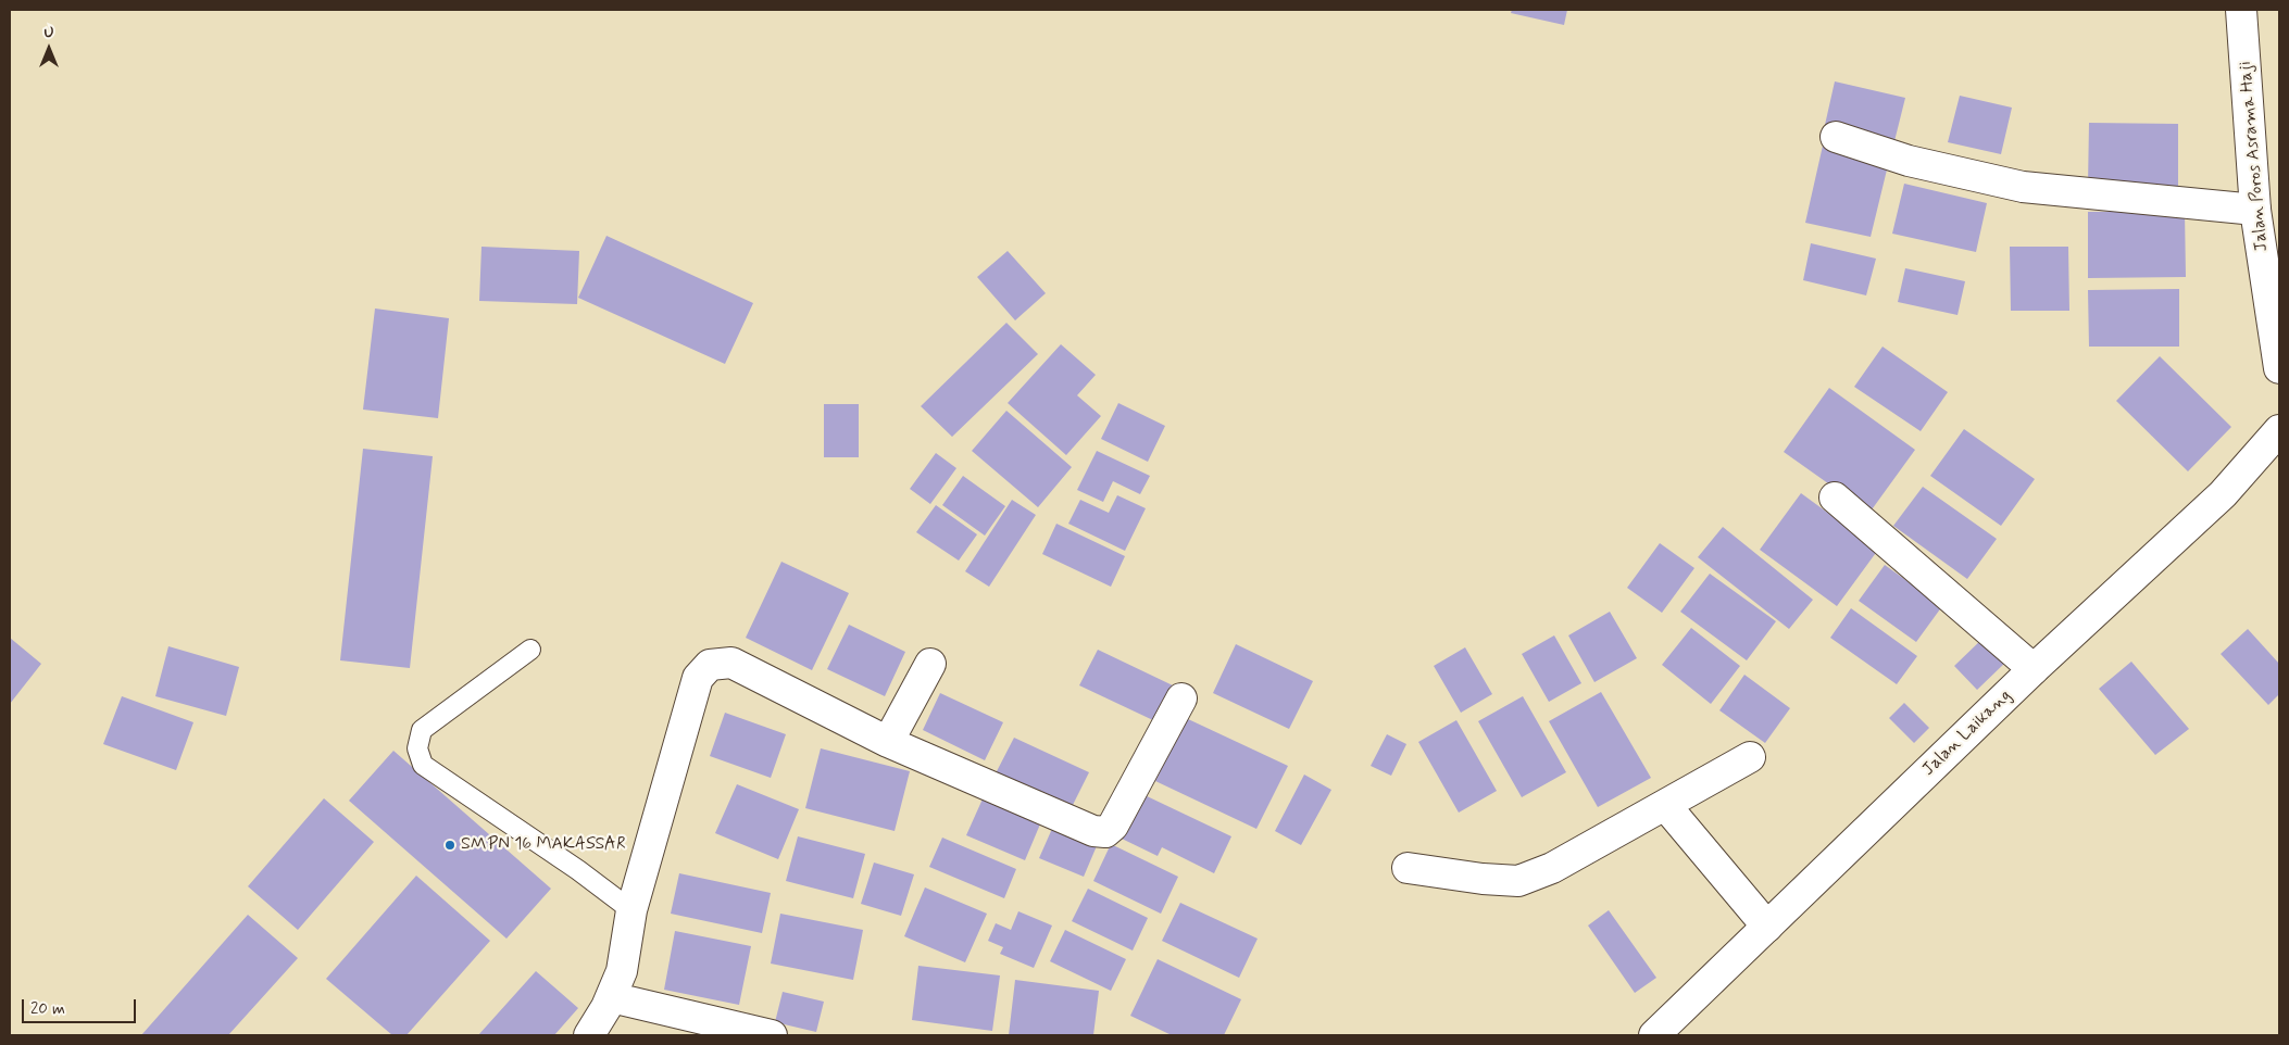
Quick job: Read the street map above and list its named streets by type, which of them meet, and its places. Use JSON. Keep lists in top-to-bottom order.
{
  "streets": {
    "street": ["Jalan Poros Asrama Haji", "Jalan Laikang"]
  },
  "places": ["SMPN 16 MAKASSAR"],
  "scale_bar": "20 m",
  "north": "top"
}
